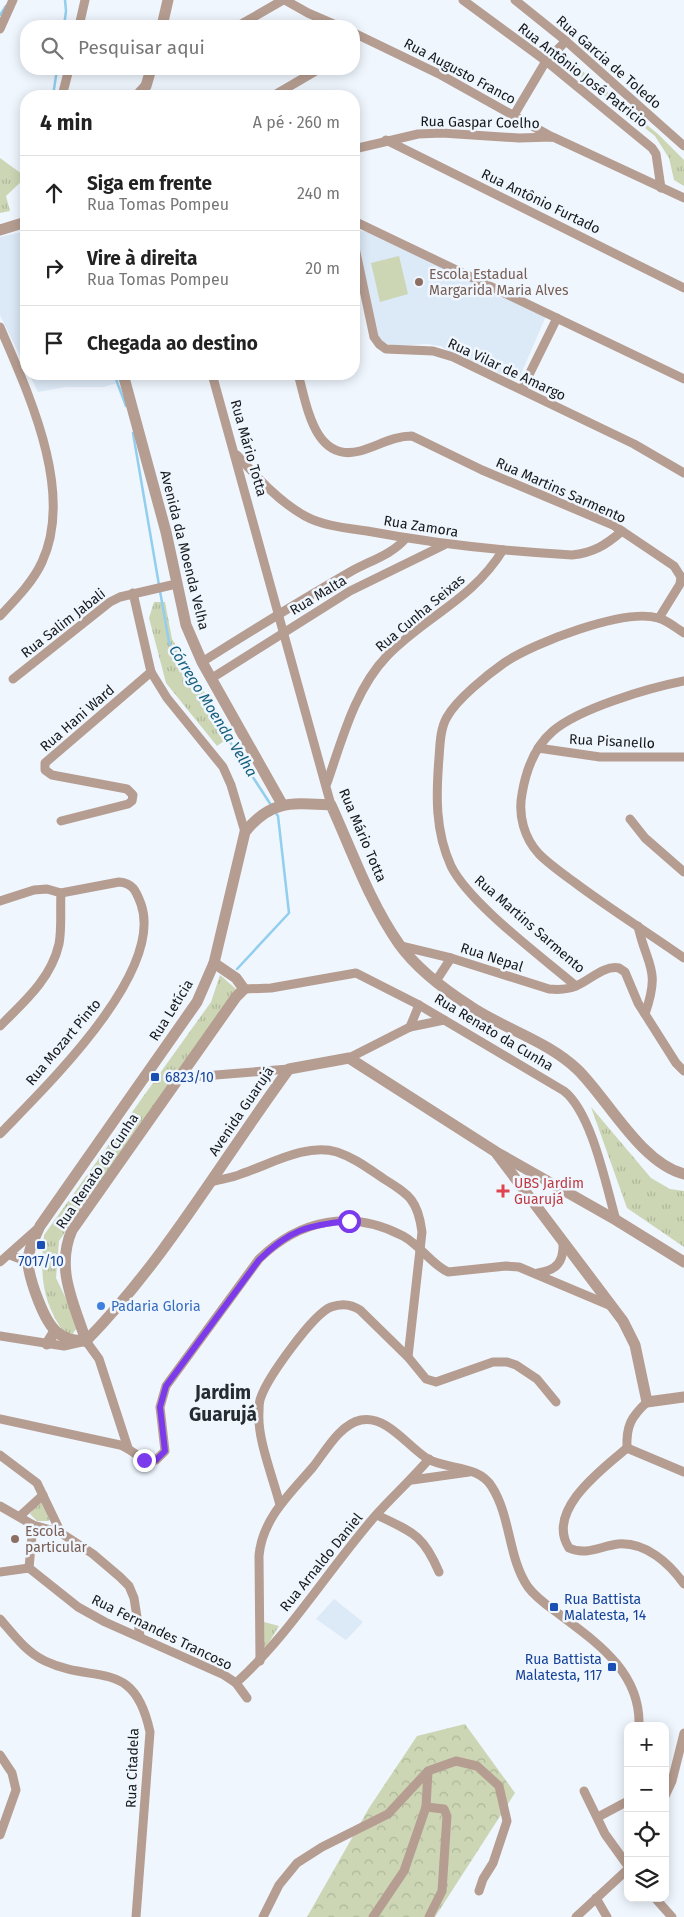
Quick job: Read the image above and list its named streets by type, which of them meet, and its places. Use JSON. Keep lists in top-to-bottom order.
{
  "streets": {
    "street": [
      "Rua Garcia de Toledo",
      "Rua Augusto Franco",
      "Rua Antônio José Patricio",
      "Rua Gaspar Coelho",
      "Rua Antônio Furtado",
      "Rua Vilar de Amargo",
      "Rua Mário Totta",
      "Rua Martins Sarmento",
      "Rua Zamora",
      "Avenida da Moenda Velha",
      "Rua Malta",
      "Rua Cunha Seixas",
      "Rua Salim Jabali",
      "Rua Hani Ward",
      "Rua Pisanello",
      "Rua Nepal",
      "Rua Letícia",
      "Rua Renato da Cunha",
      "Rua Mozart Pinto",
      "Avenida Guarujá",
      "Rua Arnaldo Daniel",
      "Rua Fernandes Trancoso",
      "Rua Citadela"
    ]
  },
  "crossings": [
    ["Rua Augusto Franco", "Rua Gaspar Coelho"],
    ["Rua Antônio José Patricio", "Rua Gaspar Coelho"],
    ["Rua Gaspar Coelho", "Rua Antônio Furtado"],
    ["Rua Mário Totta", "Rua Zamora"],
    ["Rua Mário Totta", "Rua Malta"],
    ["Rua Mário Totta", "Rua Cunha Seixas"],
    ["Rua Mário Totta", "Rua Nepal"],
    ["Rua Mário Totta", "Rua Letícia"],
    ["Rua Martins Sarmento", "Rua Zamora"],
    ["Rua Martins Sarmento", "Rua Nepal"],
    ["Rua Zamora", "Rua Malta"],
    ["Rua Zamora", "Rua Cunha Seixas"],
    ["Avenida da Moenda Velha", "Rua Malta"],
    ["Avenida da Moenda Velha", "Rua Salim Jabali"],
    ["Avenida da Moenda Velha", "Rua Letícia"],
    ["Rua Renato da Cunha", "Avenida Guarujá"],
    ["Rua Arnaldo Daniel", "Rua Fernandes Trancoso"]
  ],
  "districts": ["Jardim Guarujá"],
  "water": ["Córrego Moenda Velha"],
  "places": {
    "other": ["Escola Estadual Margarida Maria Alves", "Padaria Gloria", "Escola particular"],
    "transit": [
      "6823/10",
      "7017/10",
      "Rua Battista Malatesta, 14",
      "Rua Battista Malatesta, 117"
    ],
    "health": ["UBS Jardim Guarujá"]
  },
  "page": {
    "search": "Pesquisar aqui",
    "heading": ["4 min", "A pé · 260 m"],
    "list": [
      ["Siga em frente", "Rua Tomas Pompeu", "240 m"],
      ["Vire à direita", "Rua Tomas Pompeu", "20 m"],
      "Chegada ao destino"
    ],
    "map_buttons": ["+", "−"]
  }
}
